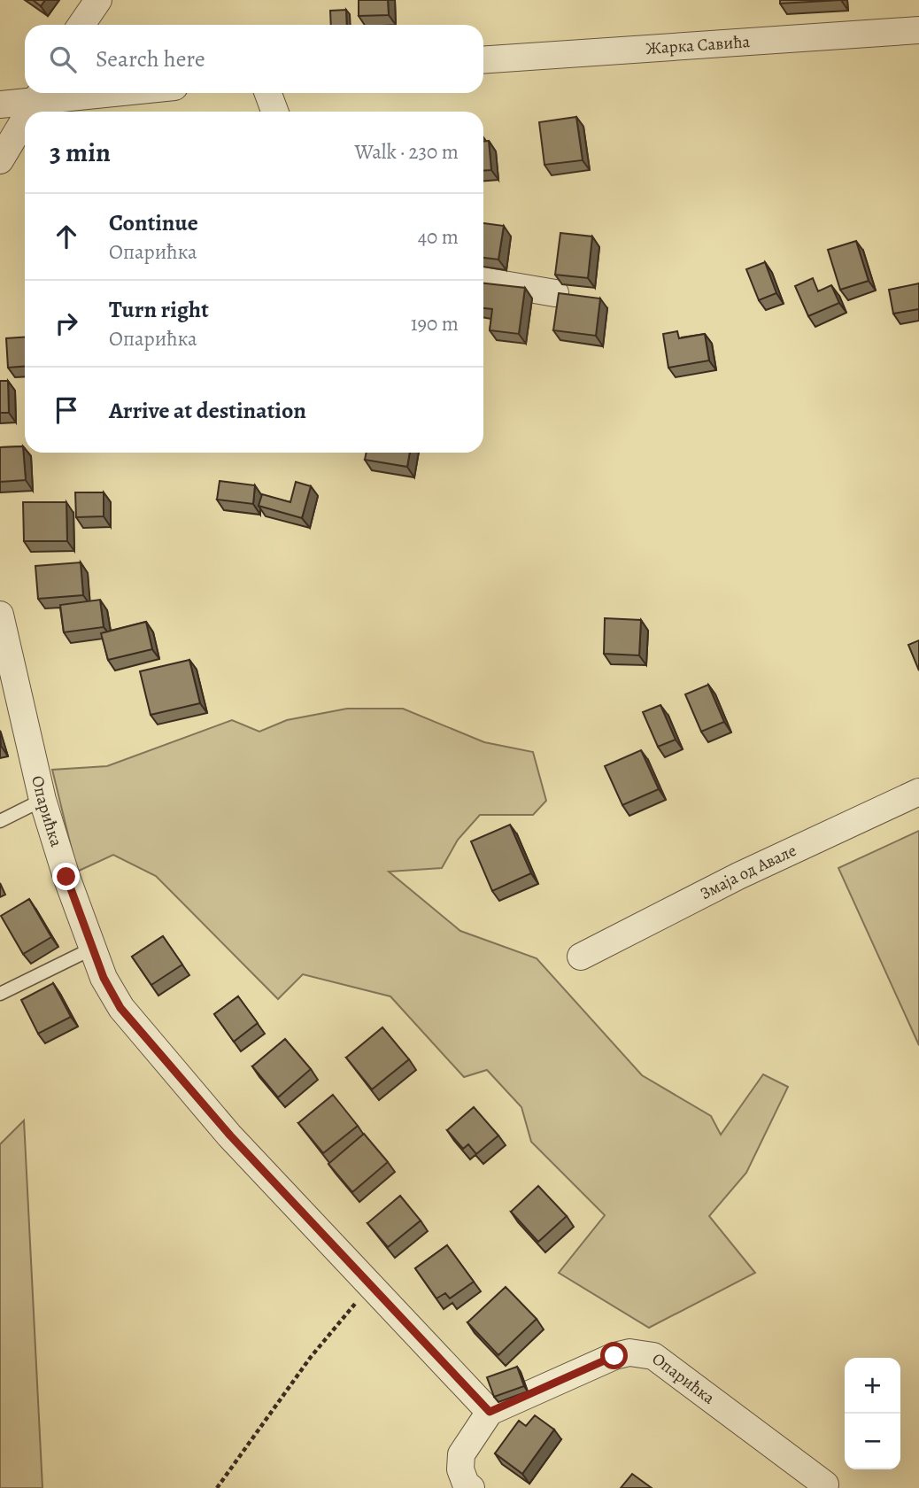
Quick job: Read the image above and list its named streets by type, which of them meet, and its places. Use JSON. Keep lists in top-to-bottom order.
{
  "streets": {
    "street": ["Жарка Савића", "Опарићка", "Змаја од Авале"]
  },
  "page": {
    "search": "Search here",
    "heading": ["3 min", "Walk · 230 m"],
    "list": [
      ["Continue", "Опарићка", "40 m"],
      ["Turn right", "Опарићка", "190 m"],
      "Arrive at destination"
    ],
    "map_buttons": ["+", "−"]
  }
}
